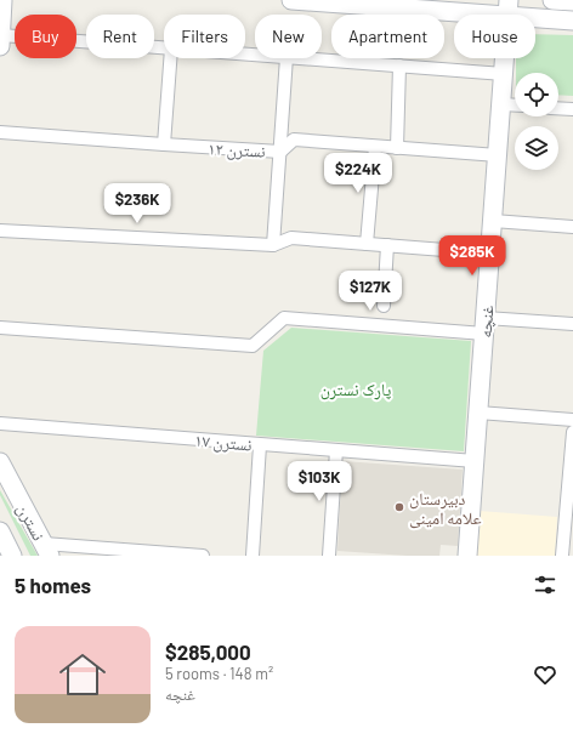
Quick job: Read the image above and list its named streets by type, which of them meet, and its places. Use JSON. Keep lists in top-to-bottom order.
{
  "streets": {
    "street": [
      "نسترن ۱۲",
      "غنچه",
      "نسترن ۱۷",
      "نسترن"
    ]
  },
  "crossings": [
    ["نسترن ۱۲", "غنچه"],
    ["غنچه", "نسترن ۱۷"]
  ],
  "parks": ["پارک نسترن"],
  "places": ["دبیرستان علامه امینی"],
  "page": {
    "chip": [
      "Buy",
      "Rent",
      "Filters",
      "New",
      "Apartment",
      "House"
    ],
    "price": [
      "$224K",
      "$236K",
      "$285K",
      "$127K",
      "$103K"
    ],
    "heading": "5 homes",
    "list": [
      {
        "name": "$285,000",
        "note": "5 rooms · 148 m² · غنچه"
      }
    ]
  }
}
